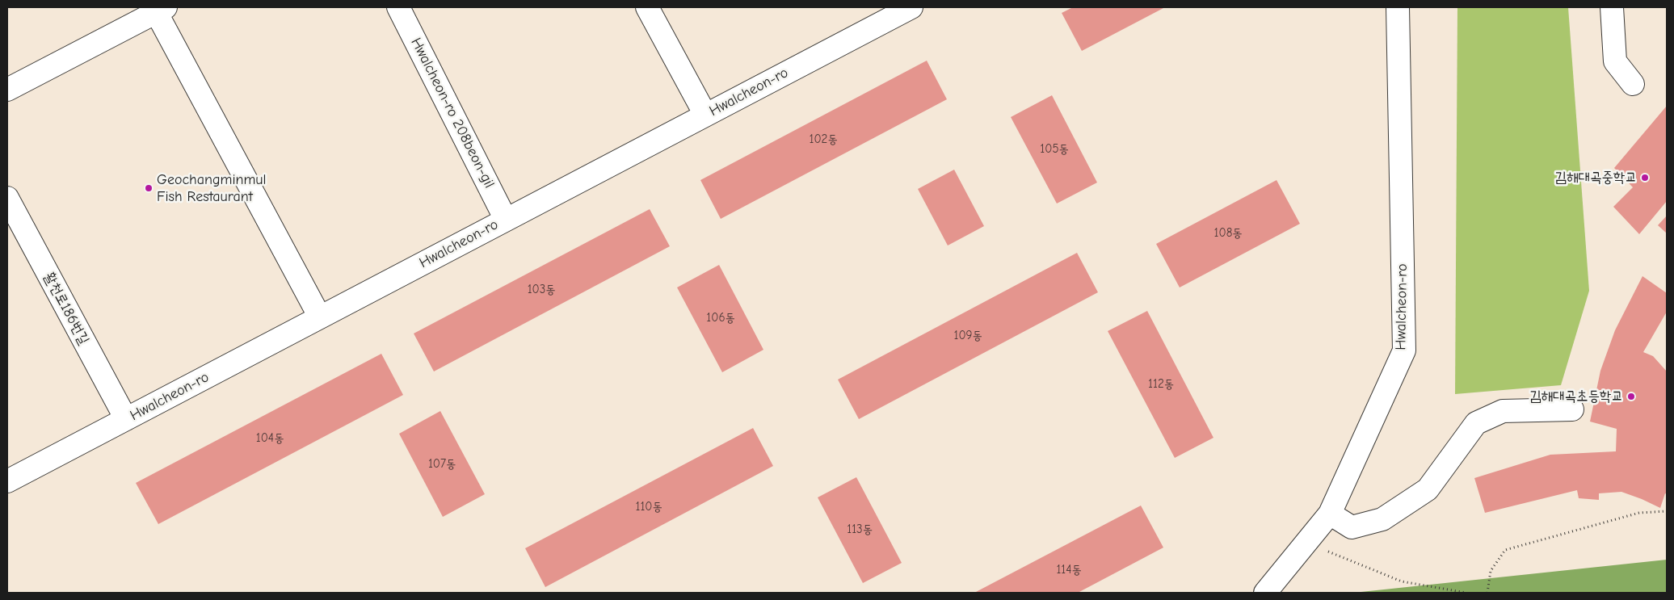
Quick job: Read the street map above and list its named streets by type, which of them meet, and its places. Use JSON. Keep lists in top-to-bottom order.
{
  "streets": {
    "street": ["Hwalcheon-ro", "Hwalcheon-ro 208beon-gil", "활천로186번길"]
  },
  "crossings": [
    ["Hwalcheon-ro", "Hwalcheon-ro 208beon-gil"],
    ["Hwalcheon-ro", "활천로186번길"]
  ],
  "places": ["김해대곡중학교", "Geochangminmul Fish Restaurant", "김해대곡초등학교"],
  "house_numbers": [
    "102동",
    "105동",
    "108동",
    "103동",
    "106동",
    "109동",
    "112동",
    "104동",
    "107동",
    "110동",
    "113동",
    "114동"
  ]
}
